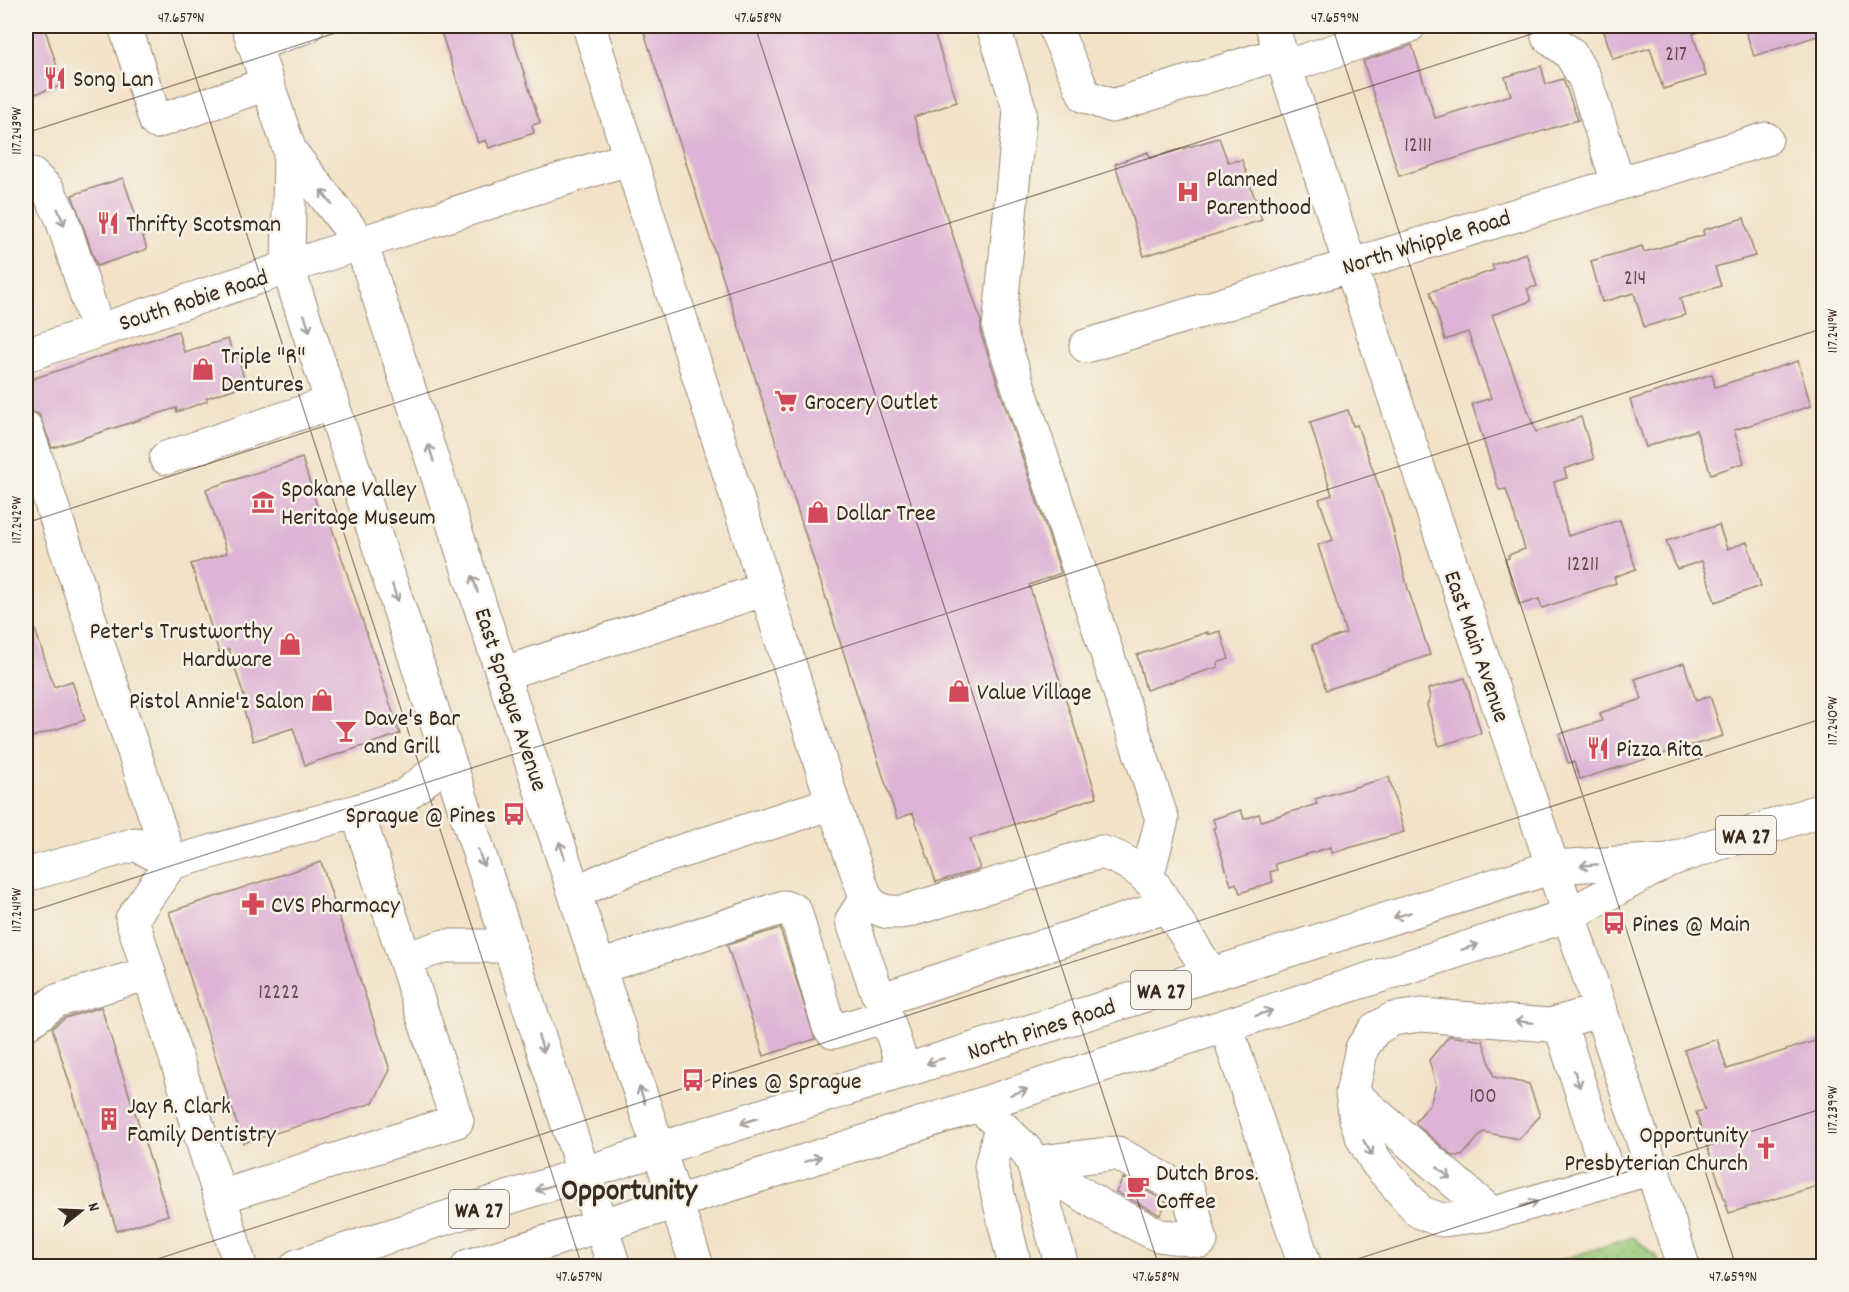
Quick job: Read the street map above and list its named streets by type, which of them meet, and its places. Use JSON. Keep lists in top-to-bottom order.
{
  "streets": {
    "main road": [
      "North Whipple Road",
      "South Robie Road",
      "East Main Avenue",
      "East Sprague Avenue",
      "WA 27",
      "North Pines Road"
    ]
  },
  "crossings": [
    ["North Whipple Road", "East Main Avenue"],
    ["South Robie Road", "East Sprague Avenue"],
    ["East Main Avenue", "North Pines Road"],
    ["East Sprague Avenue", "WA 27"],
    ["East Sprague Avenue", "North Pines Road"],
    ["WA 27", "North Pines Road"]
  ],
  "districts": ["Opportunity"],
  "places": {
    "restaurant": ["Song Lan", "Thrifty Scotsman", "Pizza Rita"],
    "hospital": ["Planned Parenthood"],
    "shop": [
      "Triple \"R\" Dentures",
      "Dollar Tree",
      "Peter's Trustworthy Hardware",
      "Value Village",
      "Pistol Annie'z Salon"
    ],
    "supermarket": ["Grocery Outlet"],
    "museum": ["Spokane Valley Heritage Museum"],
    "bar": ["Dave's Bar and Grill"],
    "bus stop": ["Sprague @ Pines", "Pines @ Main", "Pines @ Sprague"],
    "pharmacy": ["CVS Pharmacy"],
    "building": ["Jay R. Clark Family Dentistry"],
    "church": ["Opportunity Presbyterian Church"],
    "cafe": ["Dutch Bros. Coffee"]
  },
  "house_numbers": [
    "217",
    "12111",
    "214",
    "12211",
    "12222",
    "100"
  ],
  "north": "right",
  "coordinates": [
    "47.657°N",
    "47.658°N",
    "47.659°N",
    "117.243°W",
    "117.241°W",
    "117.242°W",
    "117.240°W",
    "117.239°W"
  ]
}
